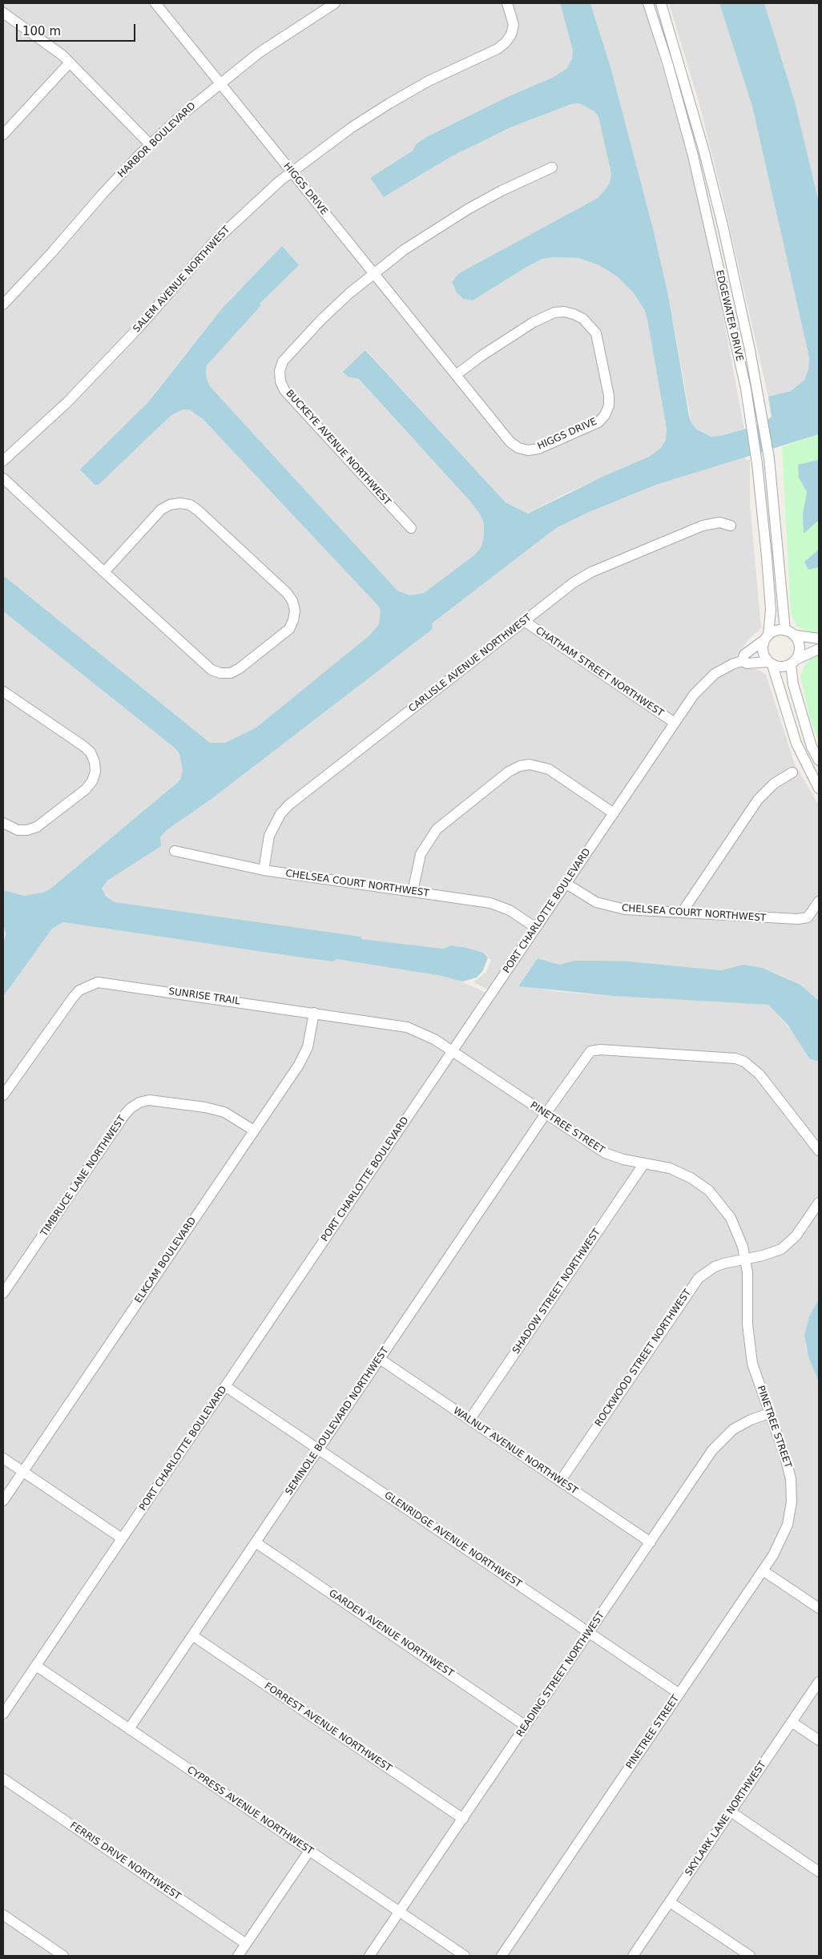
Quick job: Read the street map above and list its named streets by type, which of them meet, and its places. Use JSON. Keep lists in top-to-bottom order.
{
  "streets": {
    "street": [
      "HARBOR BOULEVARD",
      "HIGGS DRIVE",
      "SALEM AVENUE NORTHWEST",
      "EDGEWATER DRIVE",
      "BUCKEYE AVENUE NORTHWEST",
      "CARLISLE AVENUE NORTHWEST",
      "CHATHAM STREET NORTHWEST",
      "CHELSEA COURT NORTHWEST",
      "PORT CHARLOTTE BOULEVARD",
      "SUNRISE TRAIL",
      "PINETREE STREET",
      "TIMBRUCE LANE NORTHWEST",
      "ELKCAM BOULEVARD",
      "SHADOW STREET NORTHWEST",
      "ROCKWOOD STREET NORTHWEST",
      "SEMINOLE BOULEVARD NORTHWEST",
      "WALNUT AVENUE NORTHWEST",
      "GLENRIDGE AVENUE NORTHWEST",
      "GARDEN AVENUE NORTHWEST",
      "READING STREET NORTHWEST",
      "FORREST AVENUE NORTHWEST",
      "CYPRESS AVENUE NORTHWEST",
      "SKYLARK LANE NORTHWEST",
      "FERRIS DRIVE NORTHWEST"
    ]
  },
  "crossings": [
    ["HARBOR BOULEVARD", "HIGGS DRIVE"],
    ["HIGGS DRIVE", "SALEM AVENUE NORTHWEST"],
    ["HIGGS DRIVE", "BUCKEYE AVENUE NORTHWEST"],
    ["EDGEWATER DRIVE", "PORT CHARLOTTE BOULEVARD"],
    ["CARLISLE AVENUE NORTHWEST", "CHATHAM STREET NORTHWEST"],
    ["CARLISLE AVENUE NORTHWEST", "CHELSEA COURT NORTHWEST"],
    ["CHATHAM STREET NORTHWEST", "PORT CHARLOTTE BOULEVARD"],
    ["CHELSEA COURT NORTHWEST", "PORT CHARLOTTE BOULEVARD"],
    ["PORT CHARLOTTE BOULEVARD", "SUNRISE TRAIL"],
    ["PORT CHARLOTTE BOULEVARD", "PINETREE STREET"],
    ["PORT CHARLOTTE BOULEVARD", "GLENRIDGE AVENUE NORTHWEST"],
    ["PORT CHARLOTTE BOULEVARD", "CYPRESS AVENUE NORTHWEST"],
    ["SUNRISE TRAIL", "PINETREE STREET"],
    ["SUNRISE TRAIL", "ELKCAM BOULEVARD"],
    ["PINETREE STREET", "SHADOW STREET NORTHWEST"],
    ["PINETREE STREET", "ROCKWOOD STREET NORTHWEST"],
    ["PINETREE STREET", "SEMINOLE BOULEVARD NORTHWEST"],
    ["PINETREE STREET", "GLENRIDGE AVENUE NORTHWEST"],
    ["PINETREE STREET", "READING STREET NORTHWEST"],
    ["TIMBRUCE LANE NORTHWEST", "ELKCAM BOULEVARD"],
    ["SHADOW STREET NORTHWEST", "WALNUT AVENUE NORTHWEST"],
    ["ROCKWOOD STREET NORTHWEST", "WALNUT AVENUE NORTHWEST"],
    ["SEMINOLE BOULEVARD NORTHWEST", "WALNUT AVENUE NORTHWEST"],
    ["SEMINOLE BOULEVARD NORTHWEST", "GLENRIDGE AVENUE NORTHWEST"],
    ["SEMINOLE BOULEVARD NORTHWEST", "GARDEN AVENUE NORTHWEST"],
    ["SEMINOLE BOULEVARD NORTHWEST", "FORREST AVENUE NORTHWEST"],
    ["SEMINOLE BOULEVARD NORTHWEST", "CYPRESS AVENUE NORTHWEST"],
    ["WALNUT AVENUE NORTHWEST", "READING STREET NORTHWEST"],
    ["GLENRIDGE AVENUE NORTHWEST", "READING STREET NORTHWEST"],
    ["GARDEN AVENUE NORTHWEST", "READING STREET NORTHWEST"],
    ["READING STREET NORTHWEST", "FORREST AVENUE NORTHWEST"],
    ["READING STREET NORTHWEST", "CYPRESS AVENUE NORTHWEST"]
  ],
  "scale_bar": "100 m"
}
